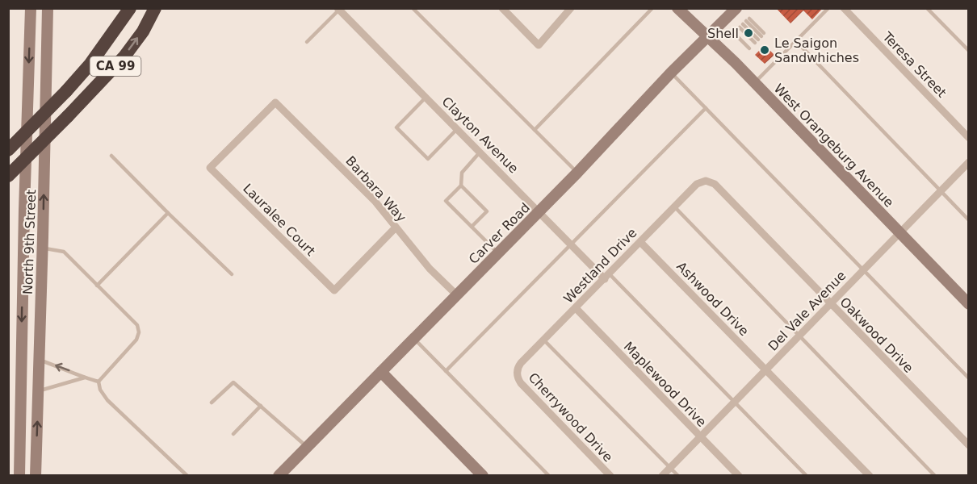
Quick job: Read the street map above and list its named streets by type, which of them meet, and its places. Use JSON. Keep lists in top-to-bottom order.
{
  "streets": {
    "highway": ["CA 99"],
    "street": [
      "Teresa Street",
      "Clayton Avenue",
      "West Orangeburg Avenue",
      "Barbara Way",
      "Lauralee Court",
      "Carver Road",
      "North 9th Street",
      "Westland Drive",
      "Ashwood Drive",
      "Del Vale Avenue",
      "Oakwood Drive",
      "Maplewood Drive",
      "Cherrywood Drive"
    ]
  },
  "crossings": [
    ["Clayton Avenue", "Carver Road"],
    ["Clayton Avenue", "Westland Drive"],
    ["West Orangeburg Avenue", "Carver Road"],
    ["West Orangeburg Avenue", "Del Vale Avenue"],
    ["Barbara Way", "Lauralee Court"],
    ["Barbara Way", "Carver Road"],
    ["Westland Drive", "Ashwood Drive"],
    ["Westland Drive", "Oakwood Drive"],
    ["Westland Drive", "Maplewood Drive"],
    ["Westland Drive", "Cherrywood Drive"],
    ["Ashwood Drive", "Del Vale Avenue"],
    ["Del Vale Avenue", "Oakwood Drive"],
    ["Del Vale Avenue", "Maplewood Drive"]
  ],
  "places": ["Shell", "Le Saigon Sandwhiches"]
}
